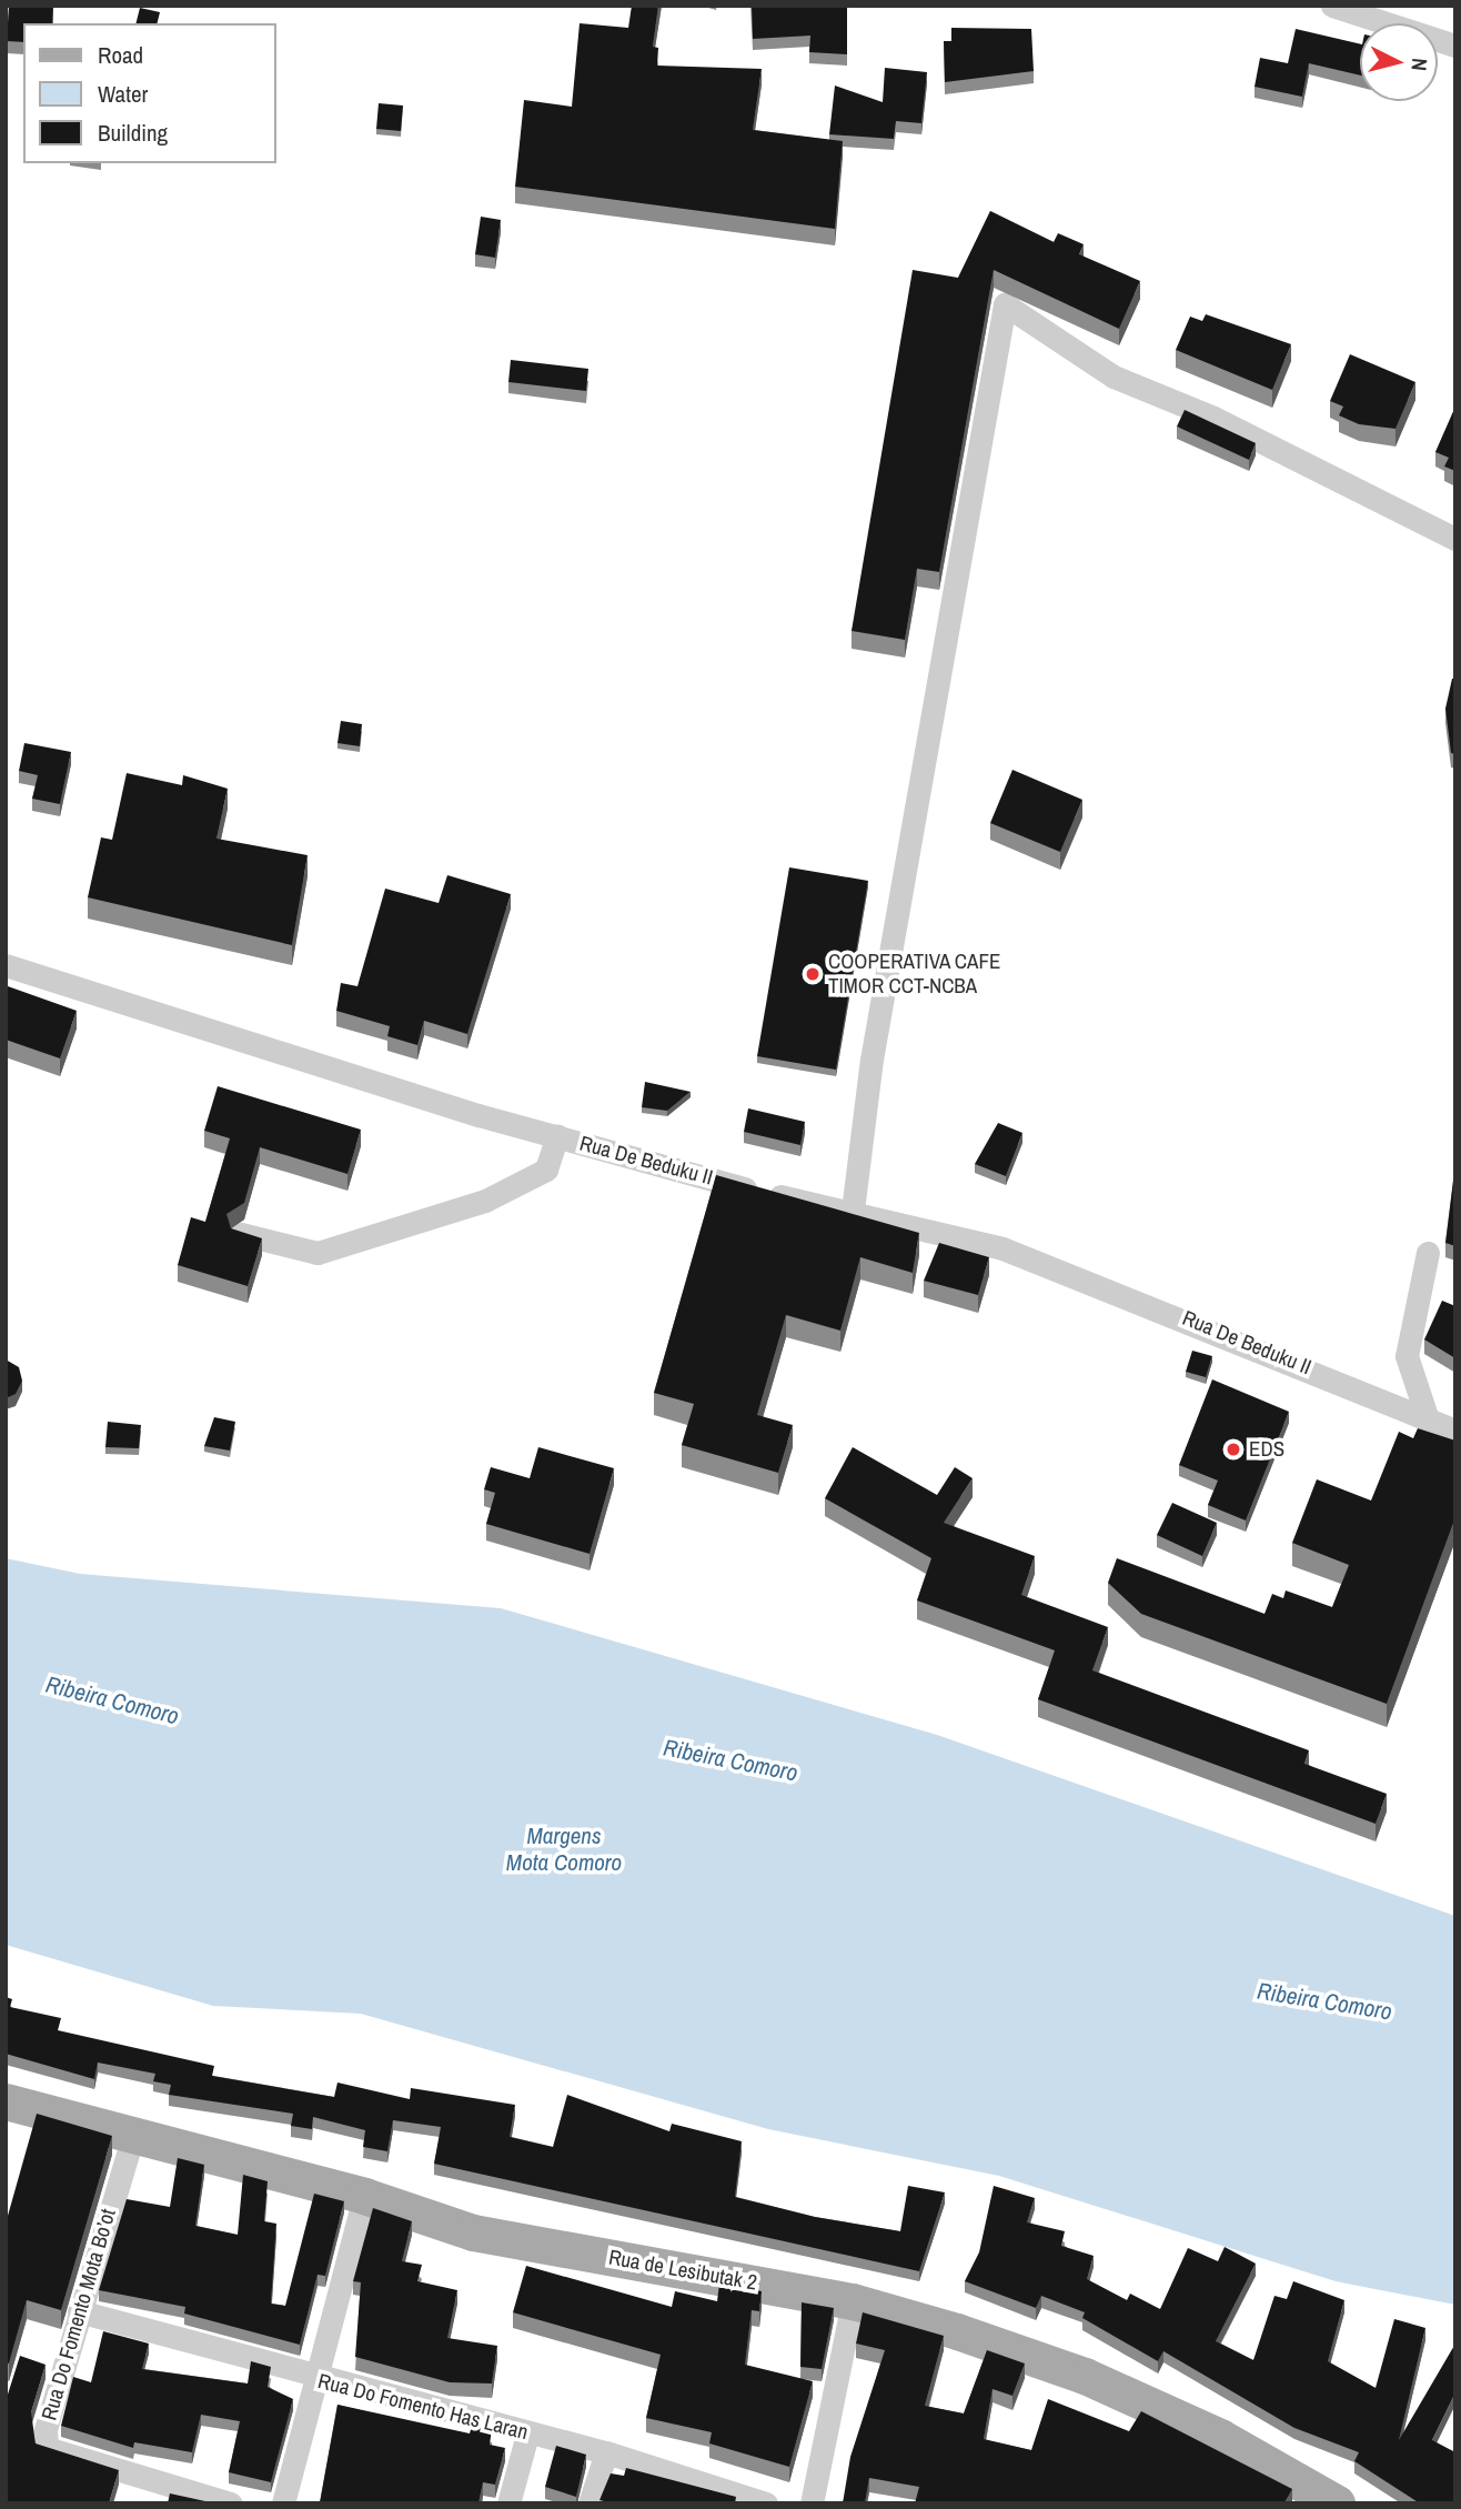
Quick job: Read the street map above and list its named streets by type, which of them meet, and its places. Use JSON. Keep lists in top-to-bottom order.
{
  "streets": {
    "main road": ["Rua de Lesibutak 2"],
    "street": ["Rua De Beduku II", "Rua Do Fomento Mota Bo’ot", "Rua Do Fomento Has Laran"]
  },
  "crossings": [
    ["Rua de Lesibutak 2", "Rua Do Fomento Mota Bo’ot"],
    ["Rua Do Fomento Mota Bo’ot", "Rua Do Fomento Has Laran"]
  ],
  "water": ["Ribeira Comoro", "Margens Mota Comoro"],
  "places": ["COOPERATIVA CAFE TIMOR CCT-NCBA", "EDS"],
  "legend": ["Road", "Water", "Building"],
  "north": "right"
}
